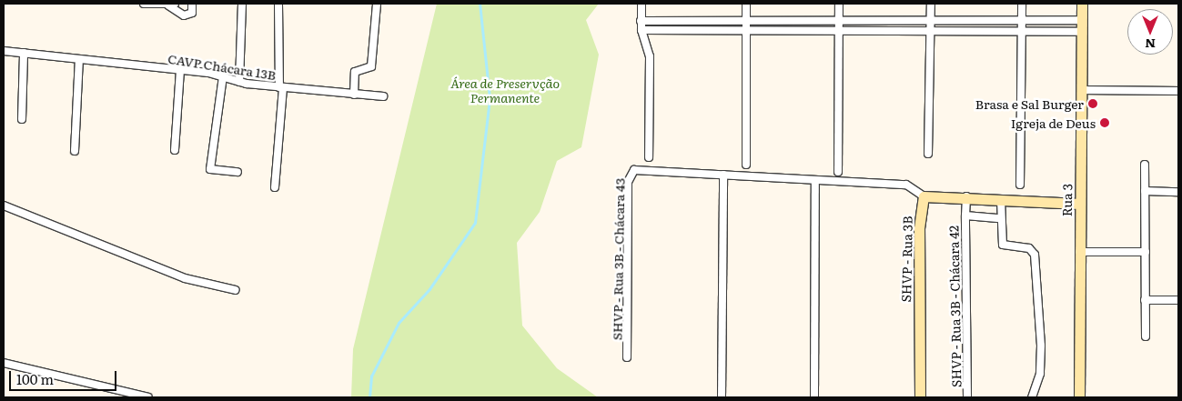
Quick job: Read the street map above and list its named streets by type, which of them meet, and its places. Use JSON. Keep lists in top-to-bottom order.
{
  "streets": {
    "main road": ["Rua 3", "SHVP - Rua 3B"],
    "street": ["CAVP Chácara 13B", "SHVP - Rua 3B - Chácara 43", "SHVP - Rua 3B - Chácara 42"]
  },
  "crossings": [
    ["SHVP - Rua 3B - Chácara 43", "SHVP - Rua 3B"]
  ],
  "parks": ["Área de Preservção Permanente"],
  "places": ["Brasa e Sal Burger", "Igreja de Deus"],
  "scale_bar": "100 m",
  "north": "bottom"
}
